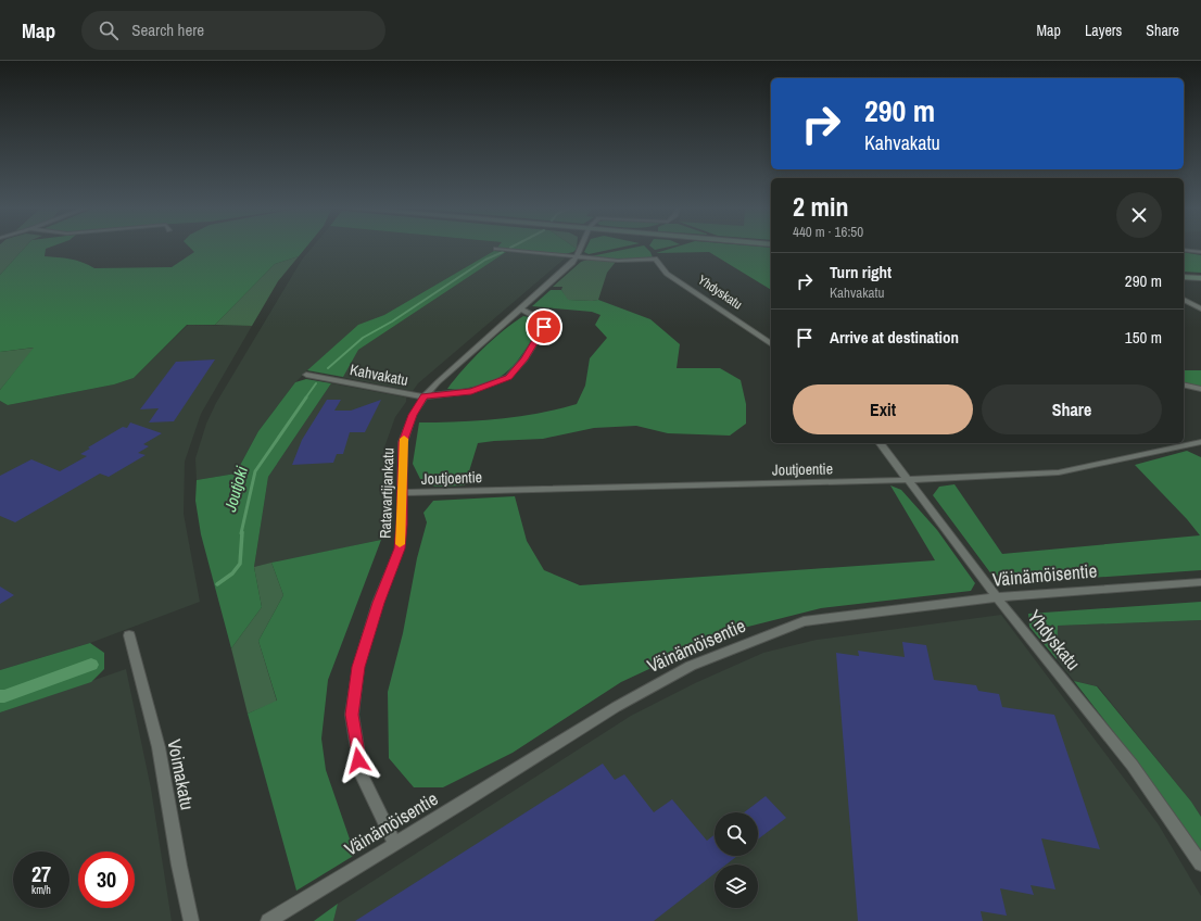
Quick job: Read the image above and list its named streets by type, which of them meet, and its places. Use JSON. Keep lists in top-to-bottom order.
{
  "streets": {
    "street": [
      "Yhdyskatu",
      "Kahvakatu",
      "Joutjoentie",
      "Ratavartijankatu",
      "Väinämöisentie",
      "Voimakatu"
    ]
  },
  "crossings": [
    ["Yhdyskatu", "Joutjoentie"],
    ["Yhdyskatu", "Ratavartijankatu"],
    ["Yhdyskatu", "Väinämöisentie"],
    ["Kahvakatu", "Ratavartijankatu"],
    ["Joutjoentie", "Ratavartijankatu"],
    ["Ratavartijankatu", "Väinämöisentie"]
  ],
  "water": ["Joutjoki"],
  "page": {
    "header": "Map",
    "search": "Search here",
    "nav": ["Map", "Layers", "Share"],
    "turn": ["290 m", "Kahvakatu"],
    "heading": ["2 min", "440 m · 16:50"],
    "list": [
      {
        "name": "Turn right",
        "note": "Kahvakatu",
        "value": "290 m"
      },
      {
        "name": "Arrive at destination",
        "value": "150 m"
      }
    ],
    "buttons": ["Exit", "Share"],
    "speed": "27 km/h",
    "limit": "30"
  }
}
